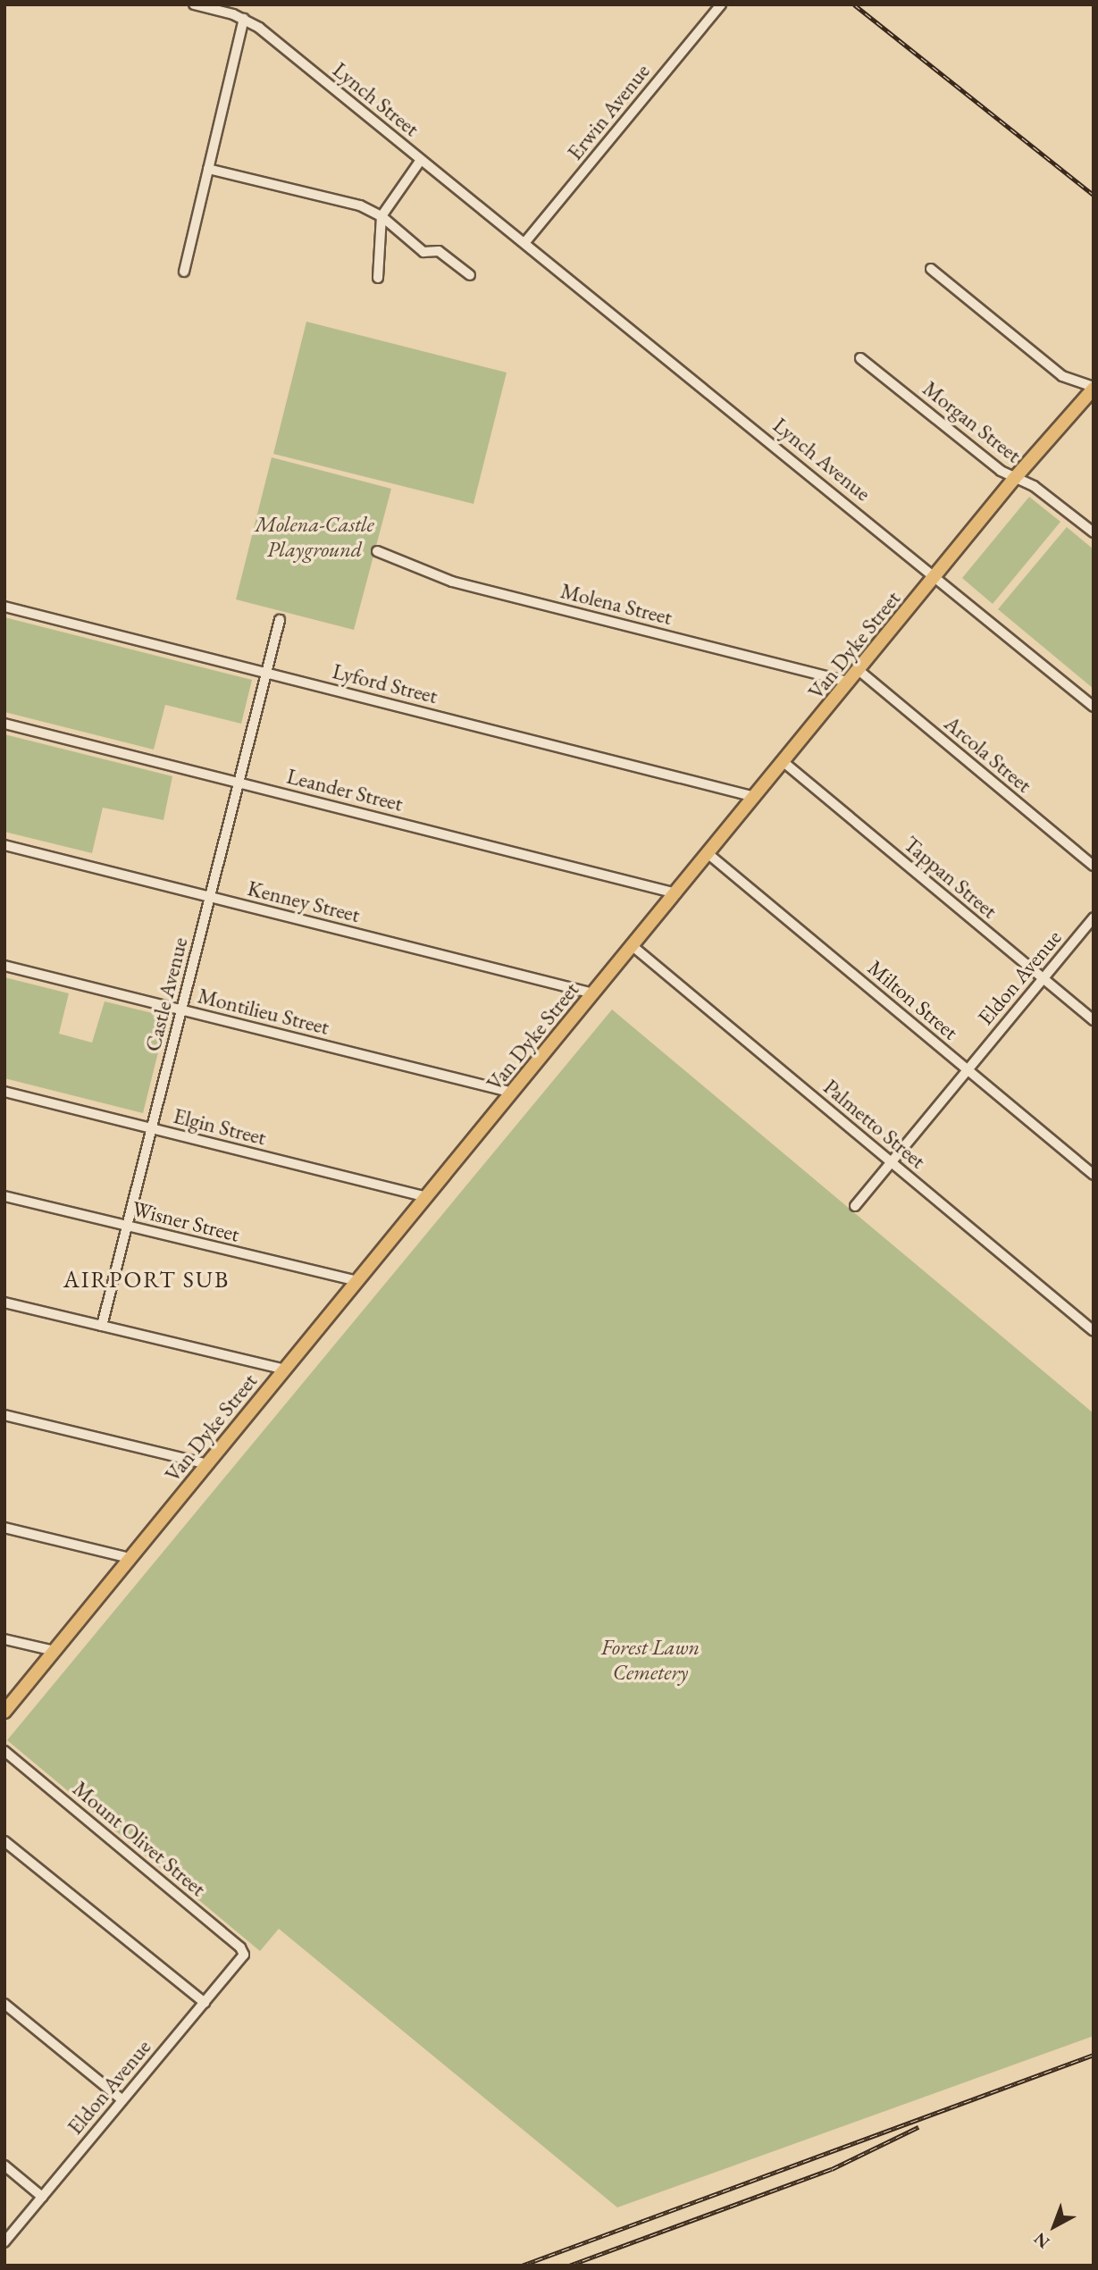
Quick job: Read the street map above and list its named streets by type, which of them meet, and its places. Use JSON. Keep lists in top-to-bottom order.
{
  "streets": {
    "main road": ["Van Dyke Street"],
    "street": [
      "Lynch Street",
      "Erwin Avenue",
      "Morgan Street",
      "Lynch Avenue",
      "Molena Street",
      "Lyford Street",
      "Arcola Street",
      "Leander Street",
      "Tappan Street",
      "Kenney Street",
      "Eldon Avenue",
      "Castle Avenue",
      "Milton Street",
      "Montilieu Street",
      "Palmetto Street",
      "Elgin Street",
      "Wisner Street",
      "Mount Olivet Street"
    ]
  },
  "crossings": [
    ["Lynch Street", "Erwin Avenue"],
    ["Lynch Street", "Lynch Avenue"],
    ["Erwin Avenue", "Lynch Avenue"],
    ["Morgan Street", "Van Dyke Street"],
    ["Lynch Avenue", "Van Dyke Street"],
    ["Molena Street", "Van Dyke Street"],
    ["Van Dyke Street", "Lyford Street"],
    ["Van Dyke Street", "Arcola Street"],
    ["Van Dyke Street", "Leander Street"],
    ["Van Dyke Street", "Tappan Street"],
    ["Van Dyke Street", "Kenney Street"],
    ["Van Dyke Street", "Milton Street"],
    ["Van Dyke Street", "Montilieu Street"],
    ["Van Dyke Street", "Palmetto Street"],
    ["Van Dyke Street", "Elgin Street"],
    ["Van Dyke Street", "Wisner Street"],
    ["Lyford Street", "Castle Avenue"],
    ["Leander Street", "Castle Avenue"],
    ["Tappan Street", "Eldon Avenue"],
    ["Kenney Street", "Castle Avenue"],
    ["Eldon Avenue", "Milton Street"],
    ["Eldon Avenue", "Palmetto Street"],
    ["Eldon Avenue", "Mount Olivet Street"],
    ["Castle Avenue", "Montilieu Street"],
    ["Castle Avenue", "Elgin Street"],
    ["Castle Avenue", "Wisner Street"]
  ],
  "districts": ["AIRPORT SUB"],
  "parks": ["Molena-Castle Playground", "Forest Lawn Cemetery"],
  "north": "bottom left"
}
